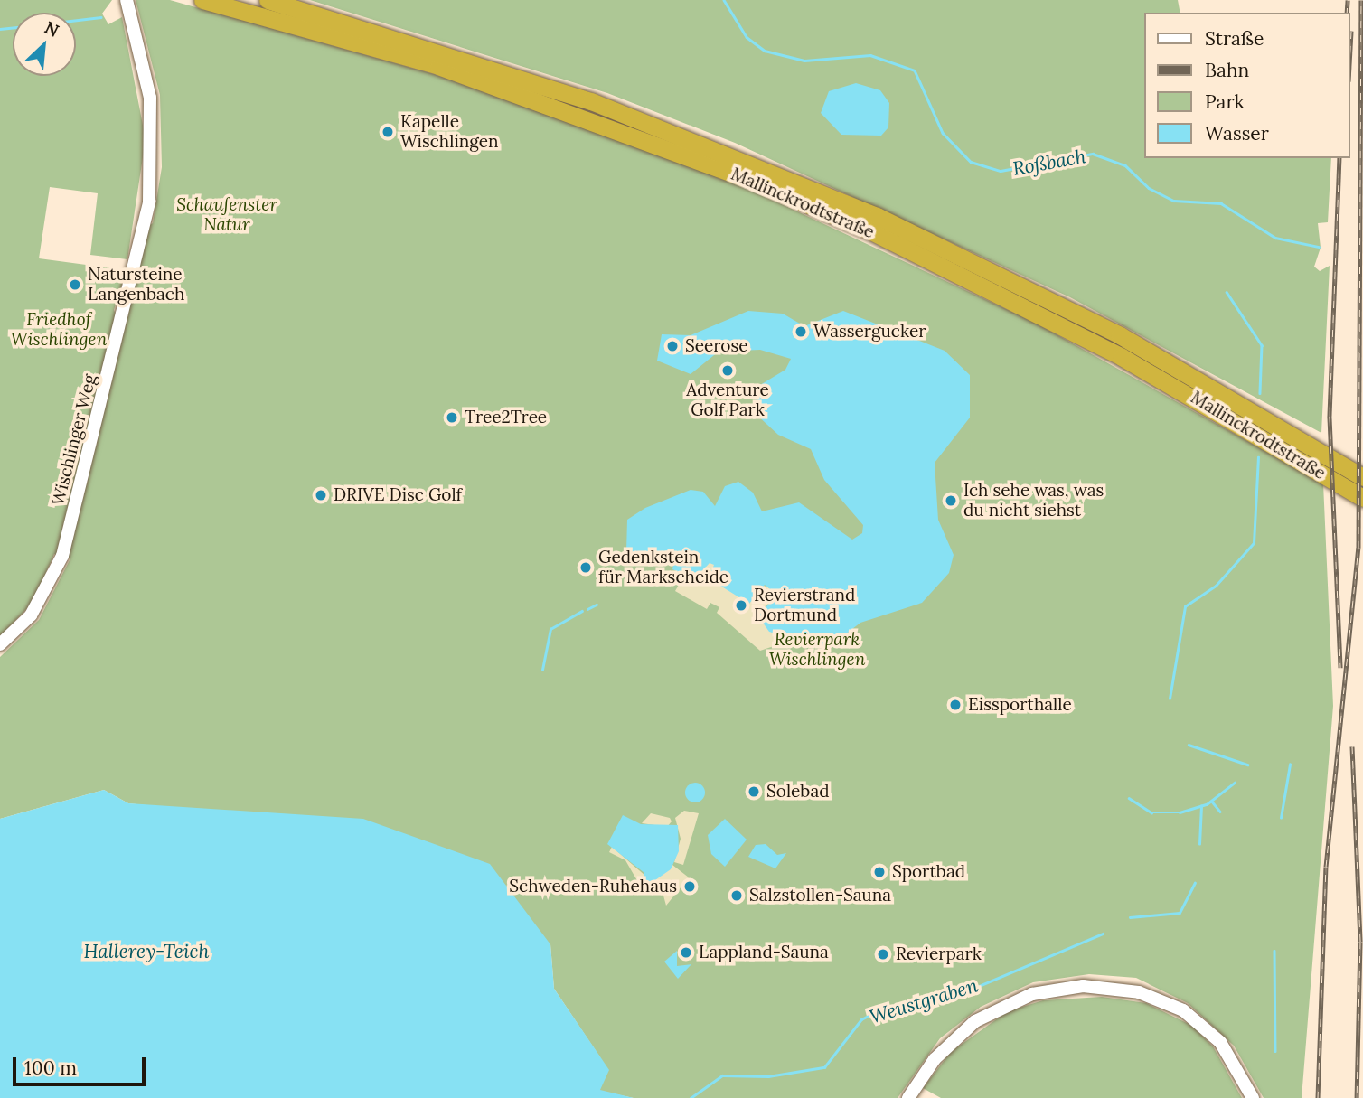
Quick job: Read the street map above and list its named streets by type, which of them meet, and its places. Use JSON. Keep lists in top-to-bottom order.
{
  "streets": {
    "highway": ["Mallinckrodtstraße"],
    "street": ["Wischlinger Weg"]
  },
  "water": ["Roßbach", "Hallerey-Teich", "Weustgraben"],
  "parks": ["Schaufenster Natur", "Friedhof Wischlingen", "Revierpark Wischlingen"],
  "places": [
    "Kapelle Wischlingen",
    "Natursteine Langenbach",
    "Wassergucker",
    "Seerose",
    "Adventure Golf Park",
    "Tree2Tree",
    "DRIVE Disc Golf",
    "Ich sehe was, was du nicht siehst",
    "Gedenkstein für Markscheide",
    "Revierstrand Dortmund",
    "Eissporthalle",
    "Solebad",
    "Sportbad",
    "Schweden-Ruhehaus",
    "Salzstollen-Sauna",
    "Lappland-Sauna",
    "Revierpark"
  ],
  "legend": [
    "Straße",
    "Bahn",
    "Park",
    "Wasser"
  ],
  "scale_bar": "100 m",
  "north": "top right"
}
